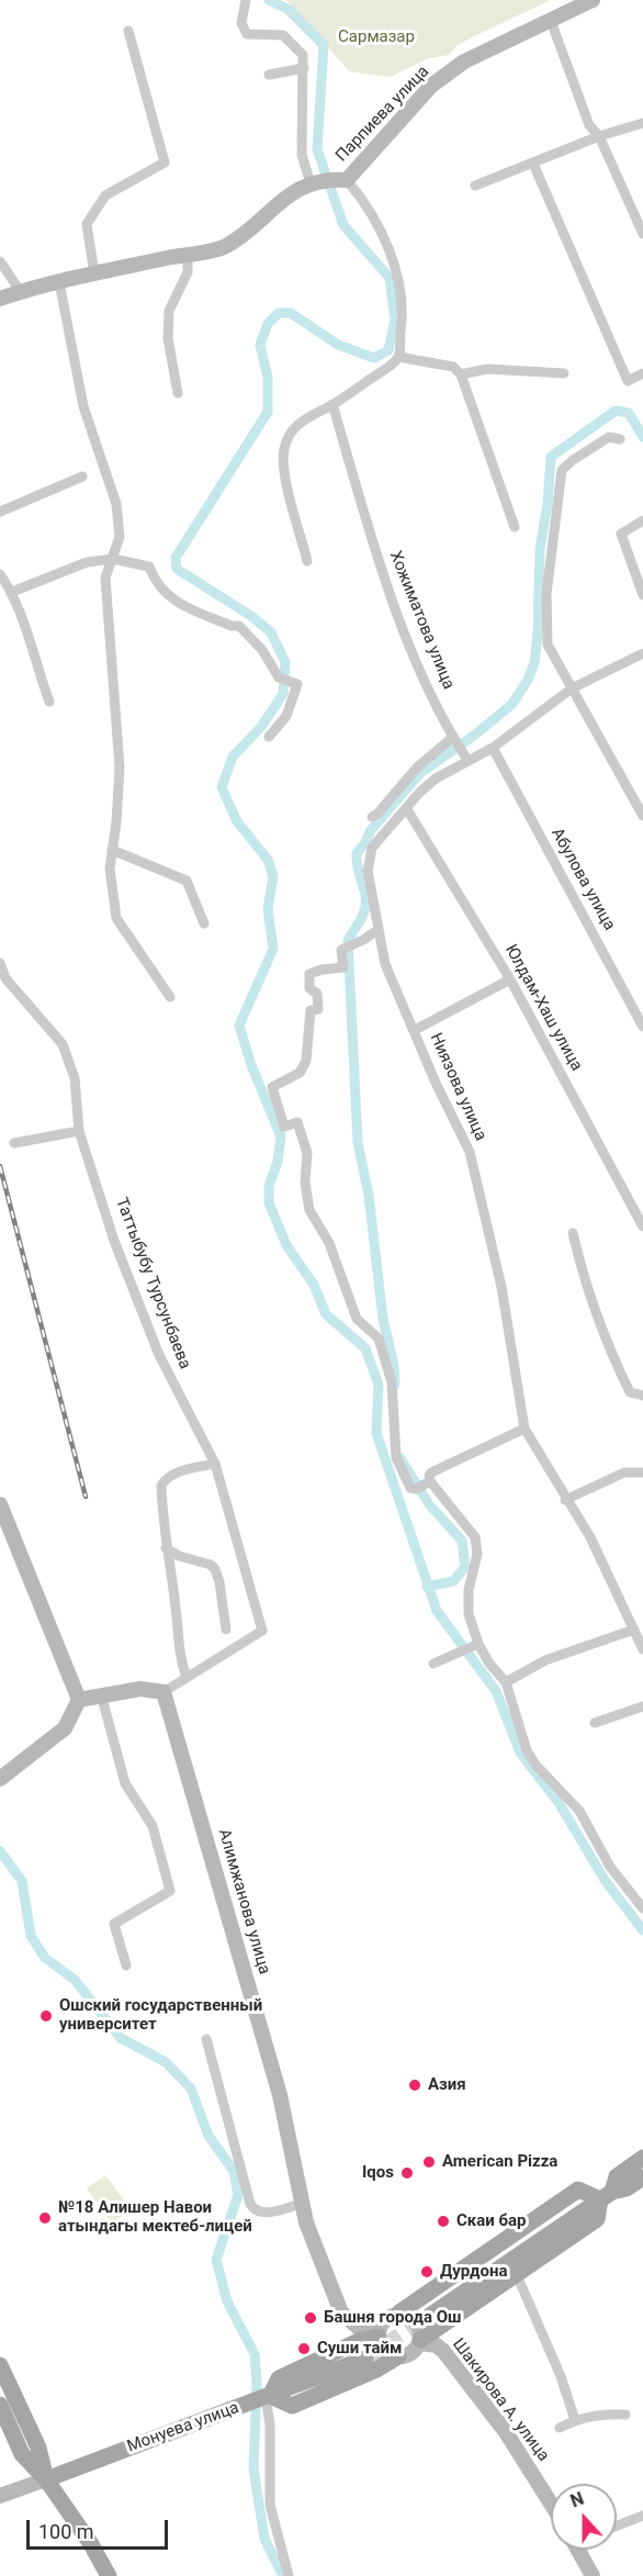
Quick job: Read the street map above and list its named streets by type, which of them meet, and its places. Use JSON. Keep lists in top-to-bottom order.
{
  "streets": {
    "main road": ["Монуева улица"],
    "street": [
      "Парпиева улица",
      "Хожиматова улица",
      "Абулова улица",
      "Юлдам-Хаш улица",
      "Ниязова улица",
      "Таттыбубу Турсунбаева",
      "Алимжанова улица",
      "Шакирова А. улица"
    ]
  },
  "crossings": [
    ["Хожиматова улица", "Ниязова улица"],
    ["Абулова улица", "Ниязова улица"],
    ["Юлдам-Хаш улица", "Ниязова улица"],
    ["Таттыбубу Турсунбаева", "Алимжанова улица"],
    ["Алимжанова улица", "Шакирова А. улица"]
  ],
  "parks": ["Сармазар"],
  "places": [
    "Ошский государственный университет",
    "Азия",
    "American Pizza",
    "Iqos",
    "№18 Алишер Навои атындагы мектеб-лицей",
    "Скаи бар",
    "Дурдона",
    "Башня города Ош",
    "Суши тайм"
  ],
  "scale_bar": "100 m",
  "north": "top"
}
